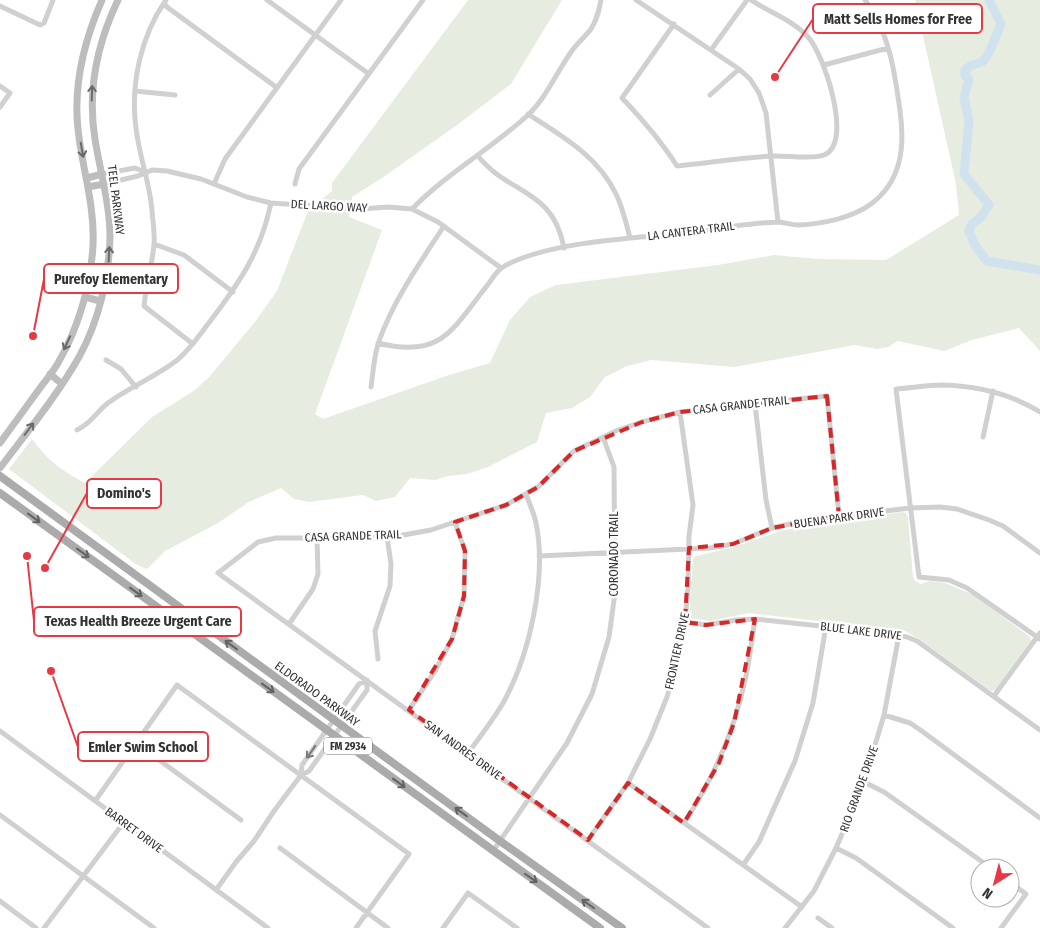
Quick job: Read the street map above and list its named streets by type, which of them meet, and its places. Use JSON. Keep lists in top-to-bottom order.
{
  "streets": {
    "main road": ["TEEL PARKWAY", "ELDORADO PARKWAY", "FM 2934"],
    "street": [
      "DEL LARGO WAY",
      "LA CANTERA TRAIL",
      "CASA GRANDE TRAIL",
      "BUENA PARK DRIVE",
      "CORONADO TRAIL",
      "BLUE LAKE DRIVE",
      "FRONTIER DRIVE",
      "SAN ANDRES DRIVE",
      "RIO GRANDE DRIVE",
      "BARRET DRIVE"
    ]
  },
  "crossings": [
    ["TEEL PARKWAY", "DEL LARGO WAY"],
    ["DEL LARGO WAY", "LA CANTERA TRAIL"],
    ["CASA GRANDE TRAIL", "BUENA PARK DRIVE"],
    ["CASA GRANDE TRAIL", "CORONADO TRAIL"],
    ["CASA GRANDE TRAIL", "FRONTIER DRIVE"],
    ["CASA GRANDE TRAIL", "SAN ANDRES DRIVE"],
    ["BUENA PARK DRIVE", "CORONADO TRAIL"],
    ["BUENA PARK DRIVE", "FRONTIER DRIVE"],
    ["CORONADO TRAIL", "ELDORADO PARKWAY"],
    ["CORONADO TRAIL", "SAN ANDRES DRIVE"],
    ["BLUE LAKE DRIVE", "FRONTIER DRIVE"],
    ["BLUE LAKE DRIVE", "RIO GRANDE DRIVE"],
    ["FRONTIER DRIVE", "SAN ANDRES DRIVE"]
  ],
  "places": [
    "Matt Sells Homes for Free",
    "Purefoy Elementary",
    "Texas Health Breeze Urgent Care",
    "Domino's",
    "Emler Swim School"
  ],
  "north": "bottom left"
}
